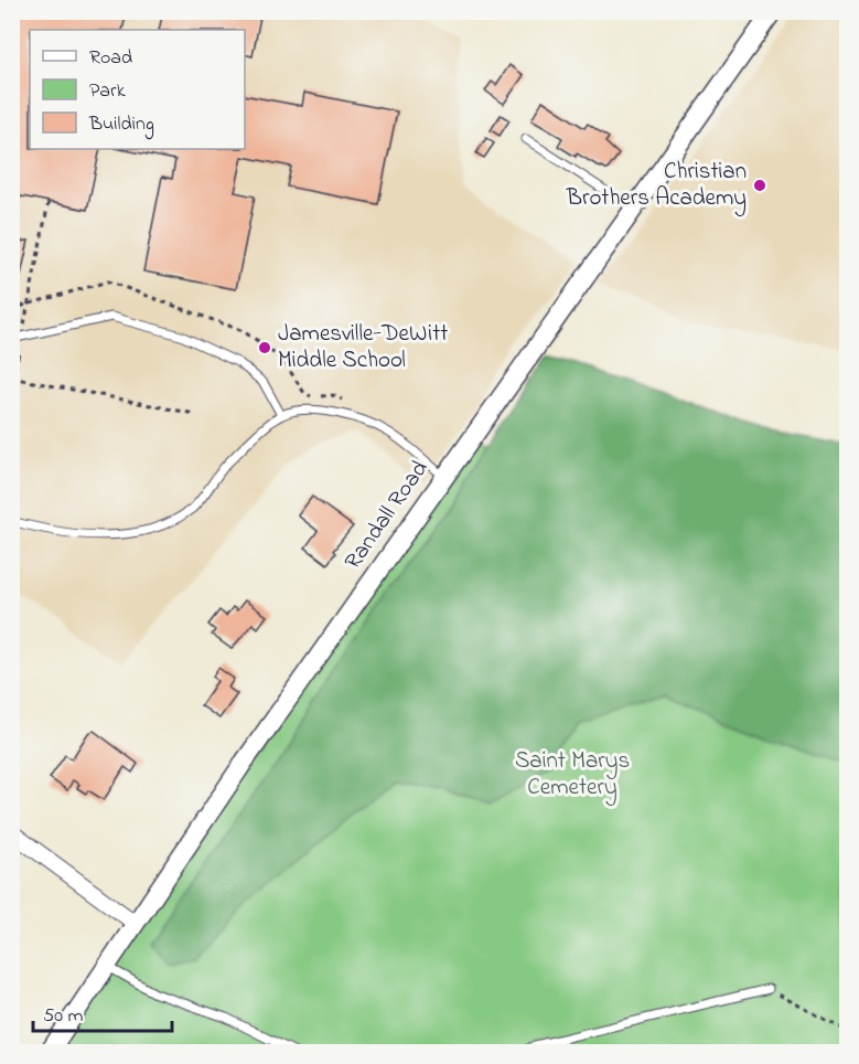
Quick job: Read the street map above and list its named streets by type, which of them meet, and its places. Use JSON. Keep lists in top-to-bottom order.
{
  "streets": {
    "street": ["Randall Road"]
  },
  "parks": ["Saint Marys Cemetery"],
  "places": ["Christian Brothers Academy", "Jamesville-DeWitt Middle School"],
  "legend": ["Road", "Park", "Building"],
  "scale_bar": "50 m"
}
